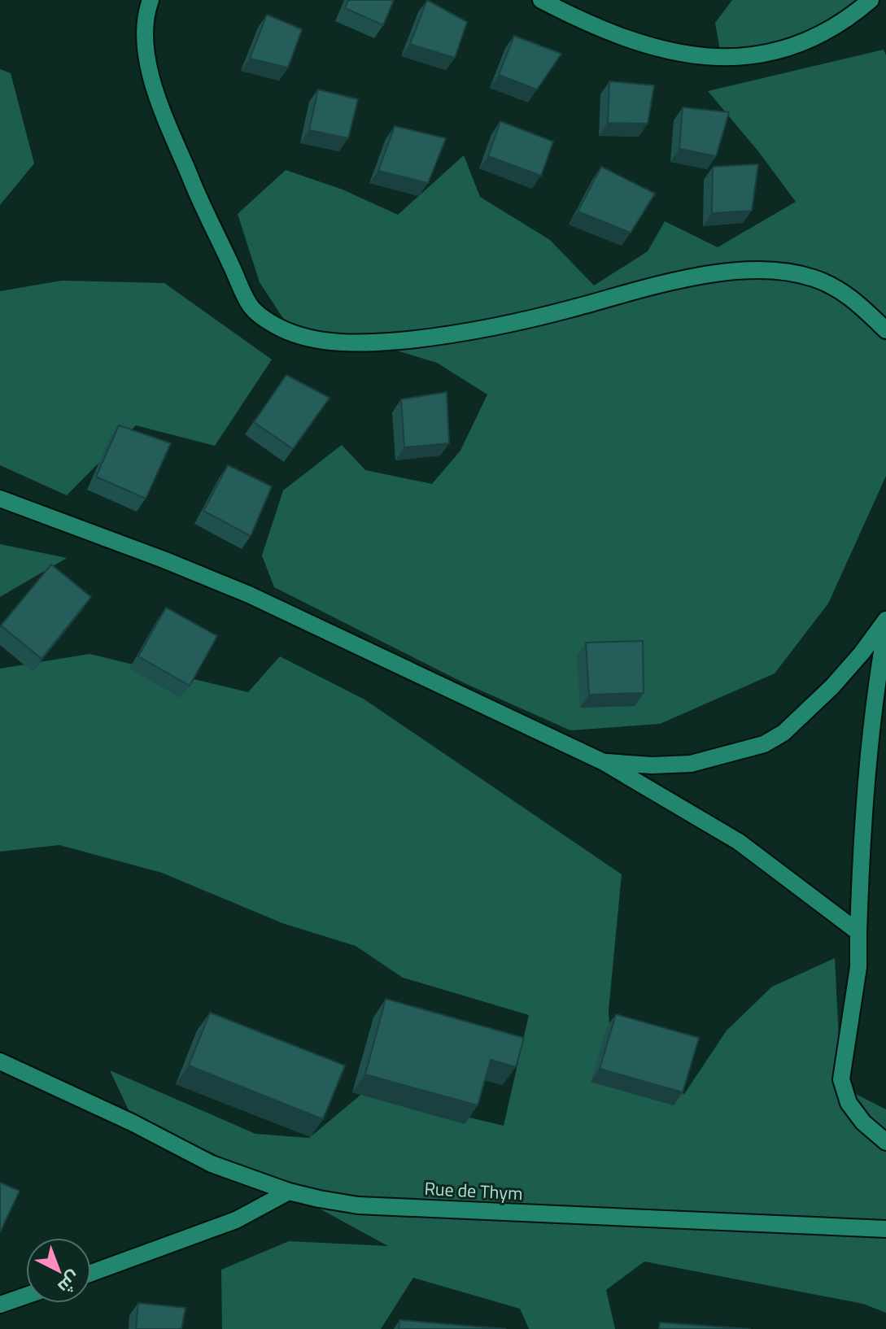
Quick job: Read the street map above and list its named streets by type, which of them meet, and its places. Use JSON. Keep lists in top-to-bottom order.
{
  "streets": {
    "street": ["Rue de Thym"]
  },
  "north": "bottom right"
}
